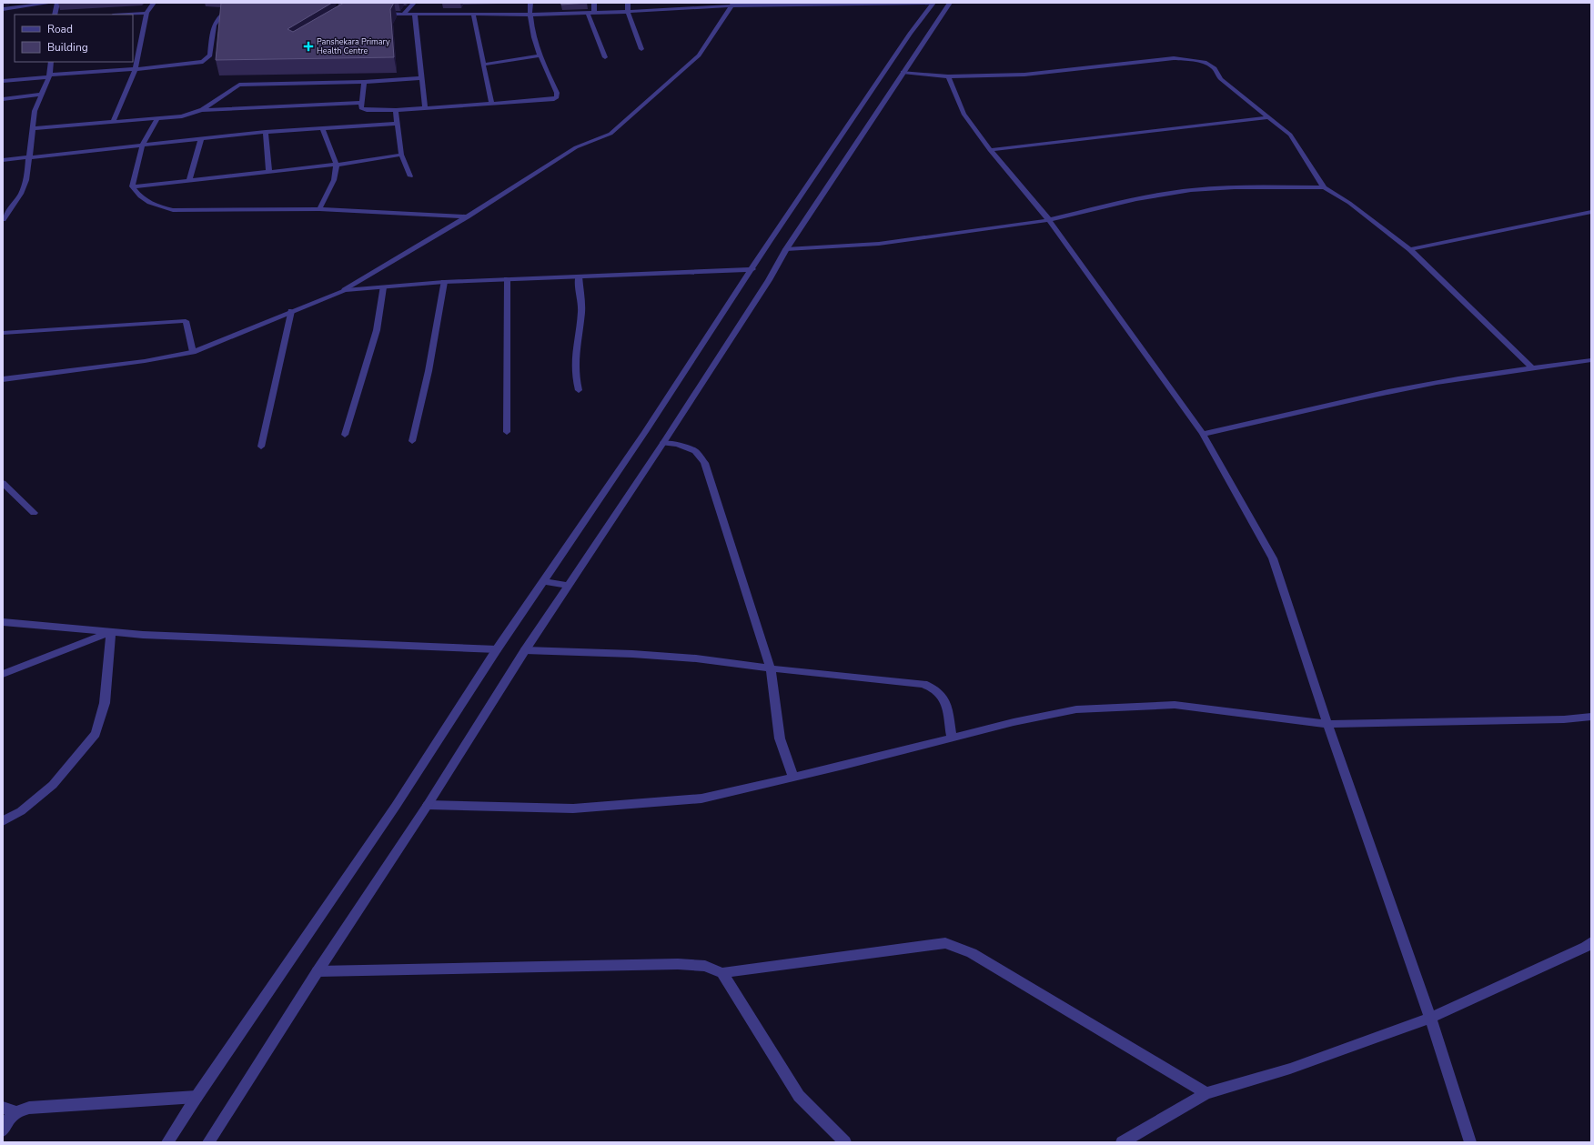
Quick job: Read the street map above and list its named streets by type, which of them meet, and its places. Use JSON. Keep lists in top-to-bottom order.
{
  "places": {
    "health": ["Panshekara Primary Health Centre"]
  },
  "legend": ["Road", "Building"]
}
